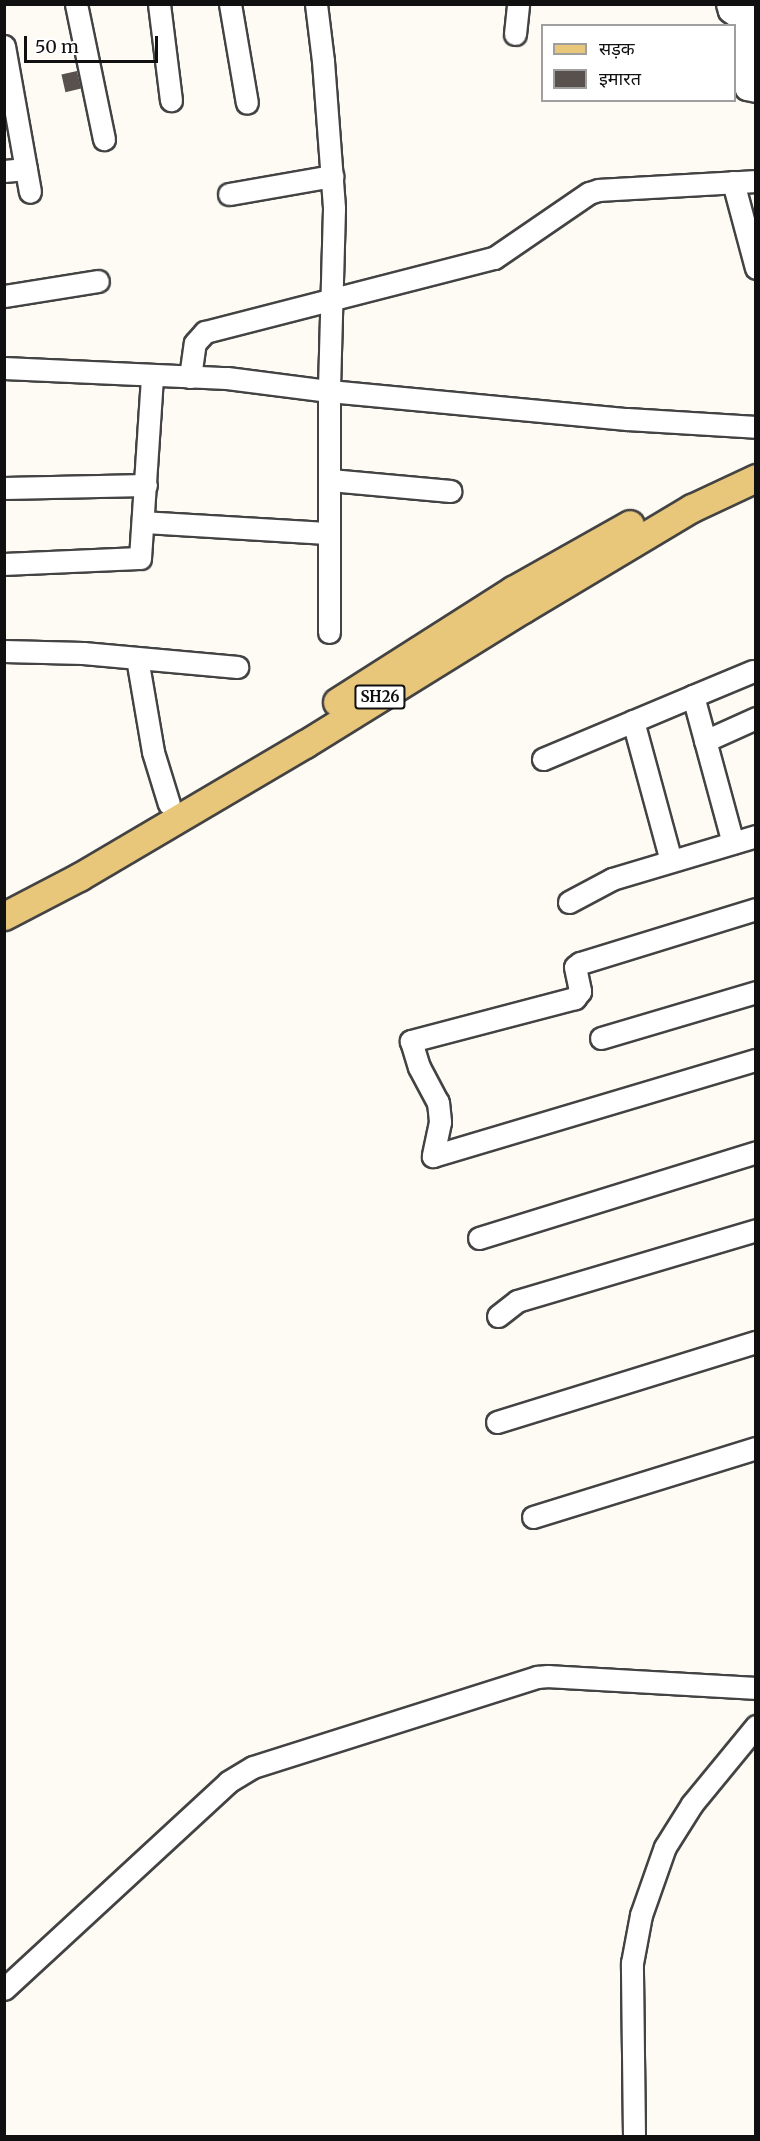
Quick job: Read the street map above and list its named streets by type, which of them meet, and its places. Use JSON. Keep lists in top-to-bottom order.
{
  "streets": {
    "main road": ["SH26"]
  },
  "legend": ["सड़क", "इमारत"],
  "scale_bar": "50 m"
}
